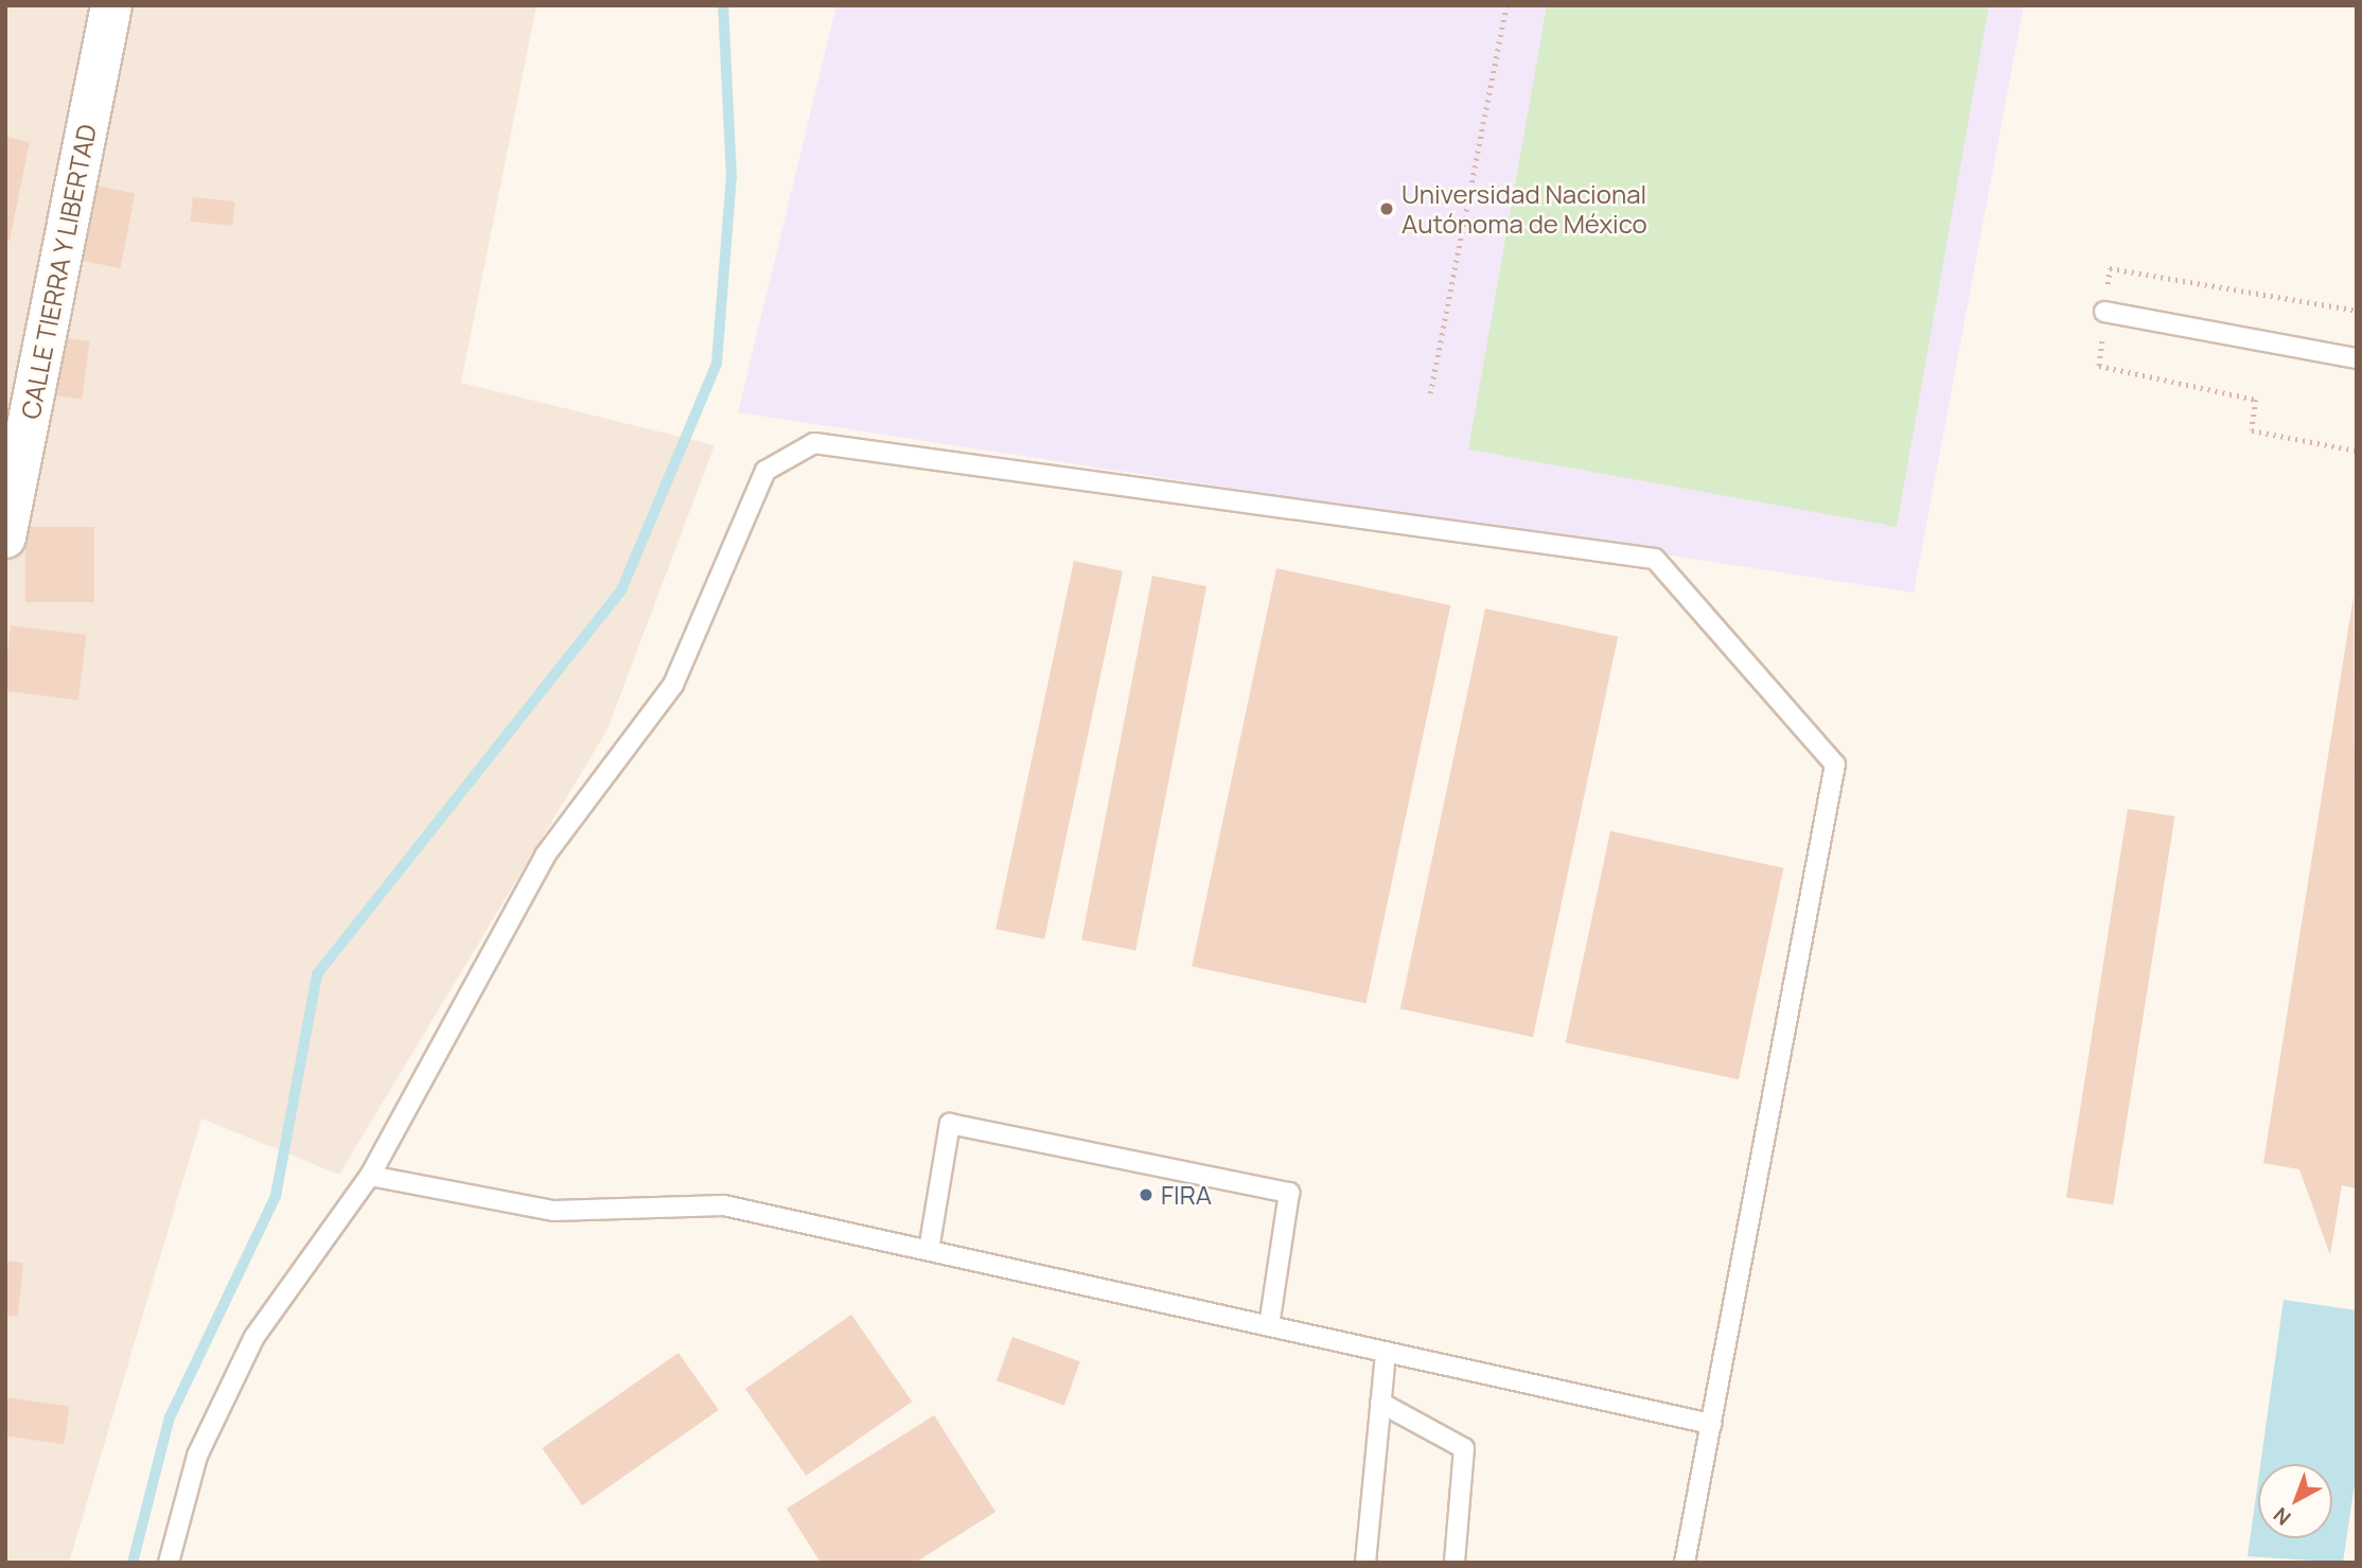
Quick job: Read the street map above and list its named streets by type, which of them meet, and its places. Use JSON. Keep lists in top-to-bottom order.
{
  "streets": {
    "street": ["CALLE TIERRA Y LIBERTAD"]
  },
  "places": ["Universidad Nacional Autónoma de México", "FIRA"],
  "north": "bottom left"
}
